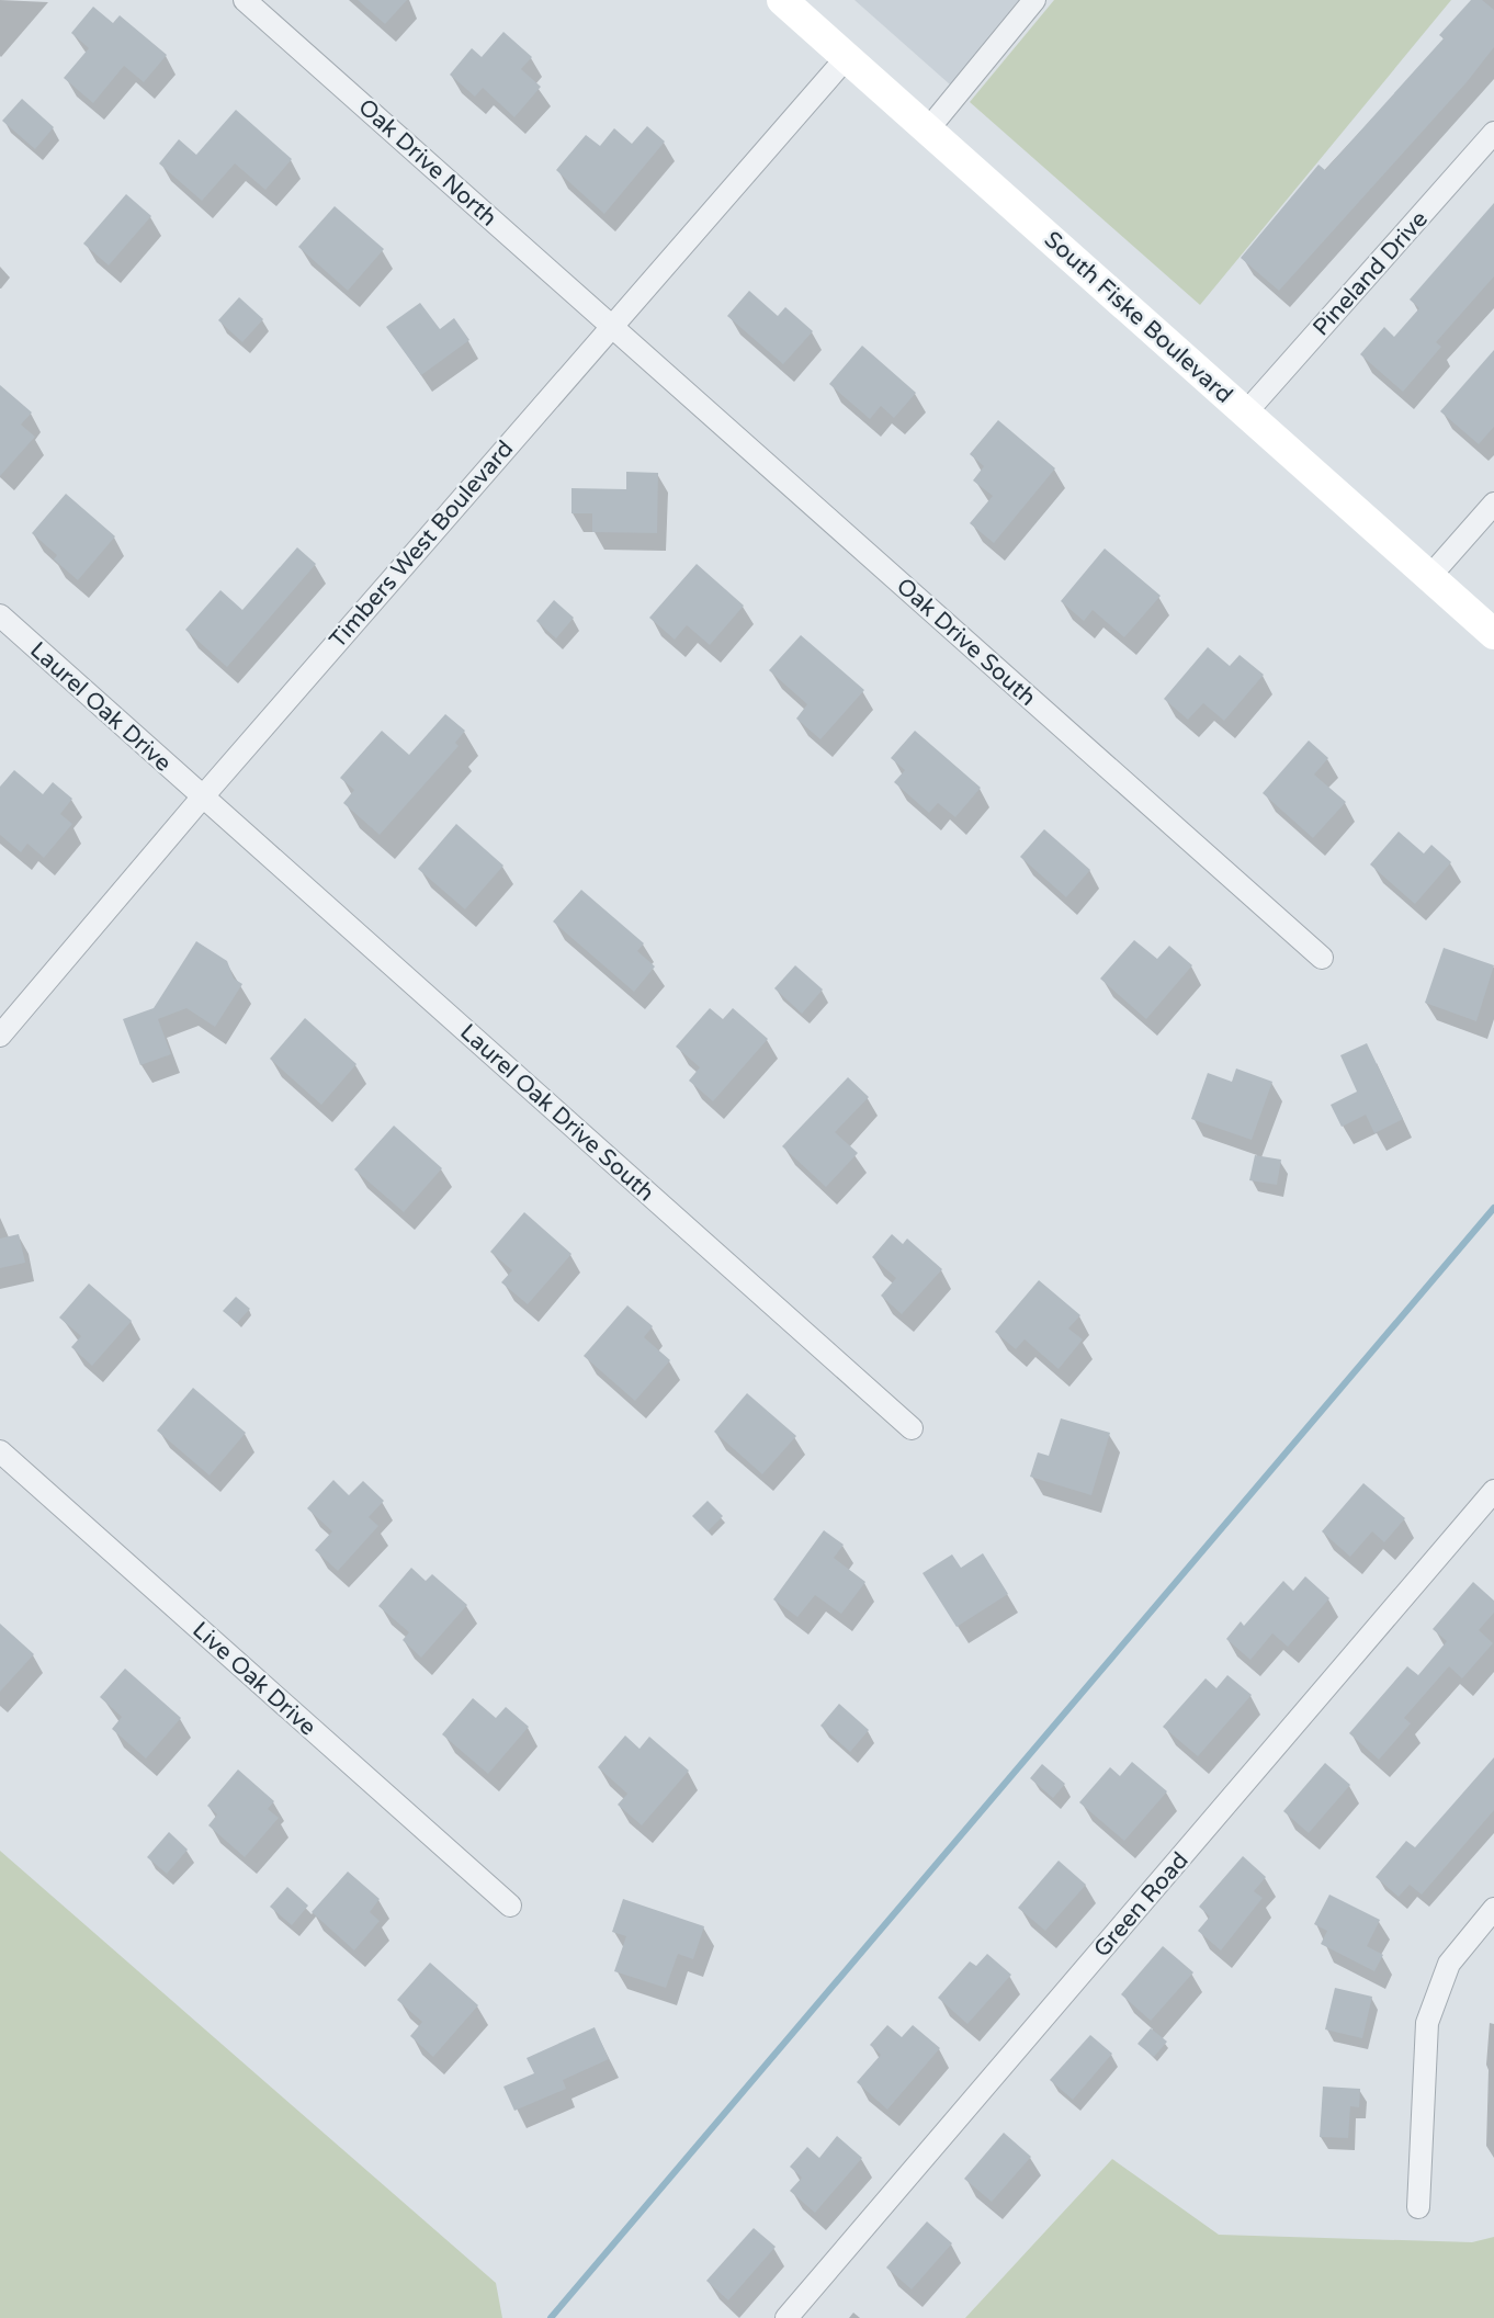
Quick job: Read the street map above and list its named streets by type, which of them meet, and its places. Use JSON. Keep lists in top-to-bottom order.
{
  "streets": {
    "main road": ["South Fiske Boulevard"],
    "street": [
      "Oak Drive North",
      "Pineland Drive",
      "Timbers West Boulevard",
      "Oak Drive South",
      "Laurel Oak Drive",
      "Laurel Oak Drive South",
      "Live Oak Drive",
      "Green Road"
    ]
  },
  "crossings": [
    ["Oak Drive North", "Timbers West Boulevard"],
    ["Oak Drive North", "Oak Drive South"],
    ["Pineland Drive", "South Fiske Boulevard"],
    ["South Fiske Boulevard", "Timbers West Boulevard"],
    ["Timbers West Boulevard", "Oak Drive South"],
    ["Timbers West Boulevard", "Laurel Oak Drive"],
    ["Timbers West Boulevard", "Laurel Oak Drive South"],
    ["Laurel Oak Drive", "Laurel Oak Drive South"]
  ]
}
